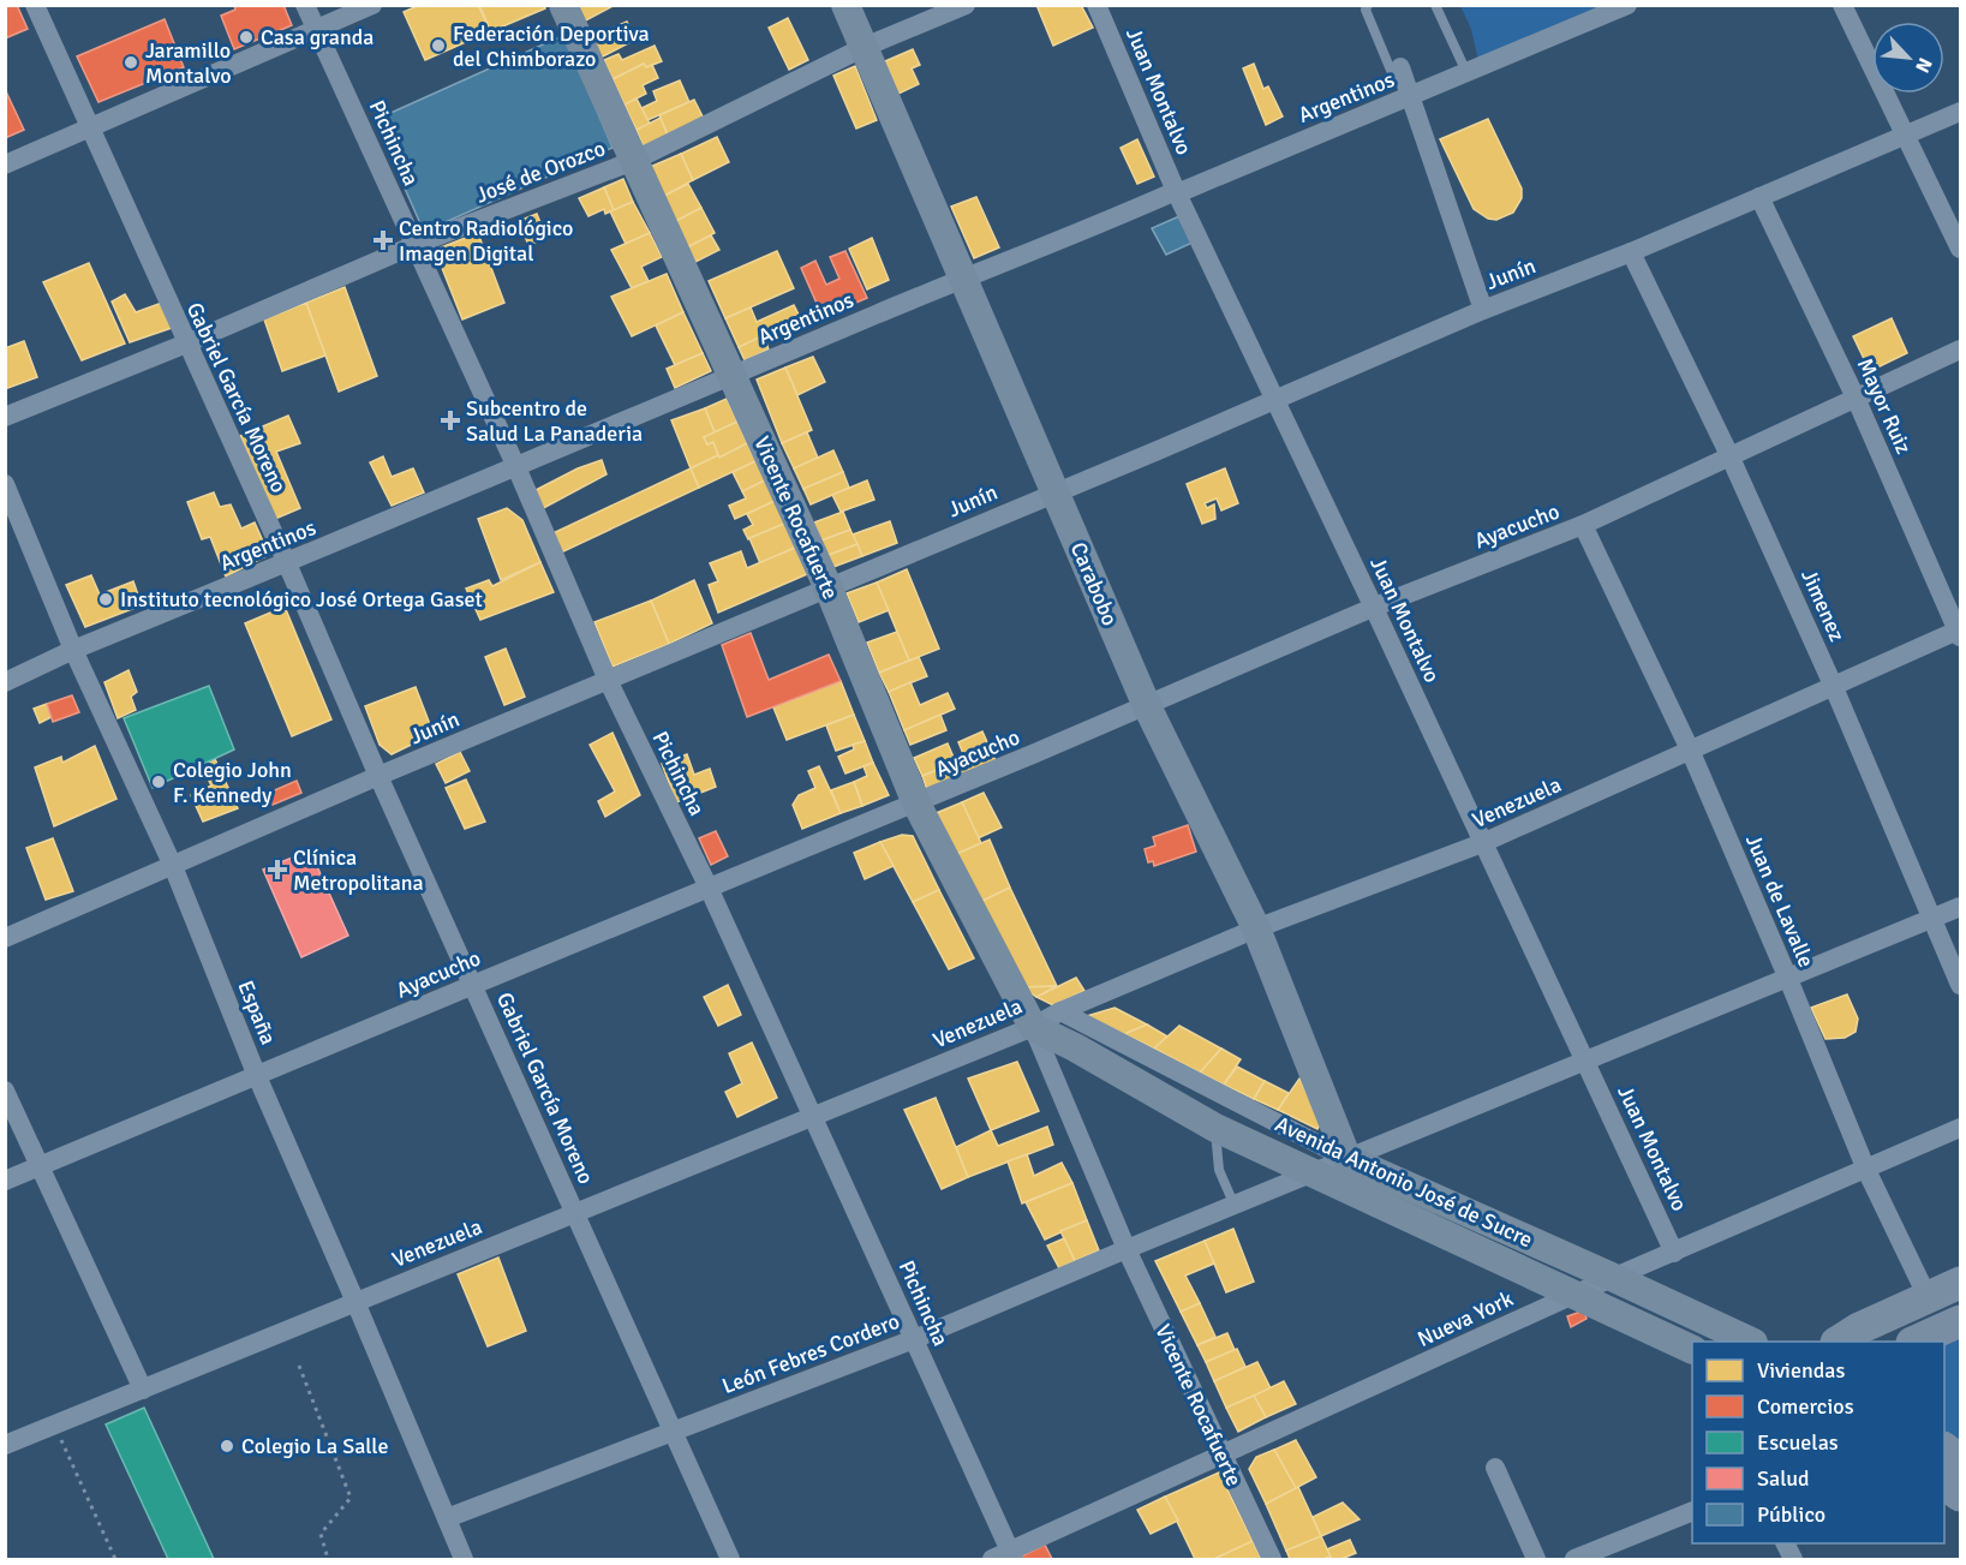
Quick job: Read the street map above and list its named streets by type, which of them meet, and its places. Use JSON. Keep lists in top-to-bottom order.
{
  "streets": {
    "main road": ["Vicente Rocafuerte", "Carabobo", "Avenida Antonio José de Sucre"],
    "street": [
      "Juan Montalvo",
      "Argentinos",
      "Pichincha",
      "José de Orozco",
      "Junín",
      "Gabriel García Moreno",
      "Mayor Ruiz",
      "Ayacucho",
      "Jimenez",
      "Venezuela",
      "Juan de Lavalle",
      "España",
      "Nueva York",
      "León Febres Cordero"
    ]
  },
  "crossings": [
    ["Juan Montalvo", "Argentinos"],
    ["Juan Montalvo", "Junín"],
    ["Juan Montalvo", "Ayacucho"],
    ["Juan Montalvo", "Venezuela"],
    ["Juan Montalvo", "Nueva York"],
    ["Juan Montalvo", "León Febres Cordero"],
    ["Argentinos", "Pichincha"],
    ["Argentinos", "Gabriel García Moreno"],
    ["Argentinos", "Vicente Rocafuerte"],
    ["Argentinos", "Carabobo"],
    ["Argentinos", "España"],
    ["Pichincha", "José de Orozco"],
    ["Pichincha", "Junín"],
    ["Pichincha", "Ayacucho"],
    ["Pichincha", "Venezuela"],
    ["Pichincha", "Nueva York"],
    ["Pichincha", "León Febres Cordero"],
    ["José de Orozco", "Gabriel García Moreno"],
    ["José de Orozco", "Vicente Rocafuerte"],
    ["José de Orozco", "Carabobo"],
    ["Junín", "Gabriel García Moreno"],
    ["Junín", "Mayor Ruiz"],
    ["Junín", "Vicente Rocafuerte"],
    ["Junín", "Carabobo"],
    ["Junín", "Jimenez"],
    ["Junín", "España"],
    ["Gabriel García Moreno", "Ayacucho"],
    ["Gabriel García Moreno", "Venezuela"],
    ["Gabriel García Moreno", "León Febres Cordero"],
    ["Mayor Ruiz", "Ayacucho"],
    ["Mayor Ruiz", "Venezuela"],
    ["Vicente Rocafuerte", "Ayacucho"],
    ["Vicente Rocafuerte", "Venezuela"],
    ["Vicente Rocafuerte", "Avenida Antonio José de Sucre"],
    ["Vicente Rocafuerte", "Nueva York"],
    ["Vicente Rocafuerte", "León Febres Cordero"],
    ["Ayacucho", "Carabobo"],
    ["Ayacucho", "Jimenez"],
    ["Ayacucho", "Juan de Lavalle"],
    ["Ayacucho", "España"],
    ["Carabobo", "Venezuela"],
    ["Carabobo", "Avenida Antonio José de Sucre"],
    ["Carabobo", "León Febres Cordero"],
    ["Jimenez", "Venezuela"],
    ["Jimenez", "León Febres Cordero"],
    ["Venezuela", "Juan de Lavalle"],
    ["Venezuela", "España"],
    ["Venezuela", "Avenida Antonio José de Sucre"],
    ["Juan de Lavalle", "Nueva York"],
    ["Juan de Lavalle", "León Febres Cordero"],
    ["España", "León Febres Cordero"],
    ["Avenida Antonio José de Sucre", "Nueva York"],
    ["Avenida Antonio José de Sucre", "León Febres Cordero"]
  ],
  "places": {
    "other": [
      "Casa granda",
      "Federación Deportiva del Chimborazo",
      "Jaramillo Montalvo",
      "Instituto tecnológico José Ortega Gaset",
      "Colegio John F. Kennedy",
      "Colegio La Salle"
    ],
    "health": ["Centro Radiológico Imagen Digital", "Subcentro de Salud La Panaderia", "Clínica Metropolitana"]
  },
  "legend": [
    "Viviendas",
    "Comercios",
    "Escuelas",
    "Salud",
    "Público"
  ],
  "north": "bottom right"
}
